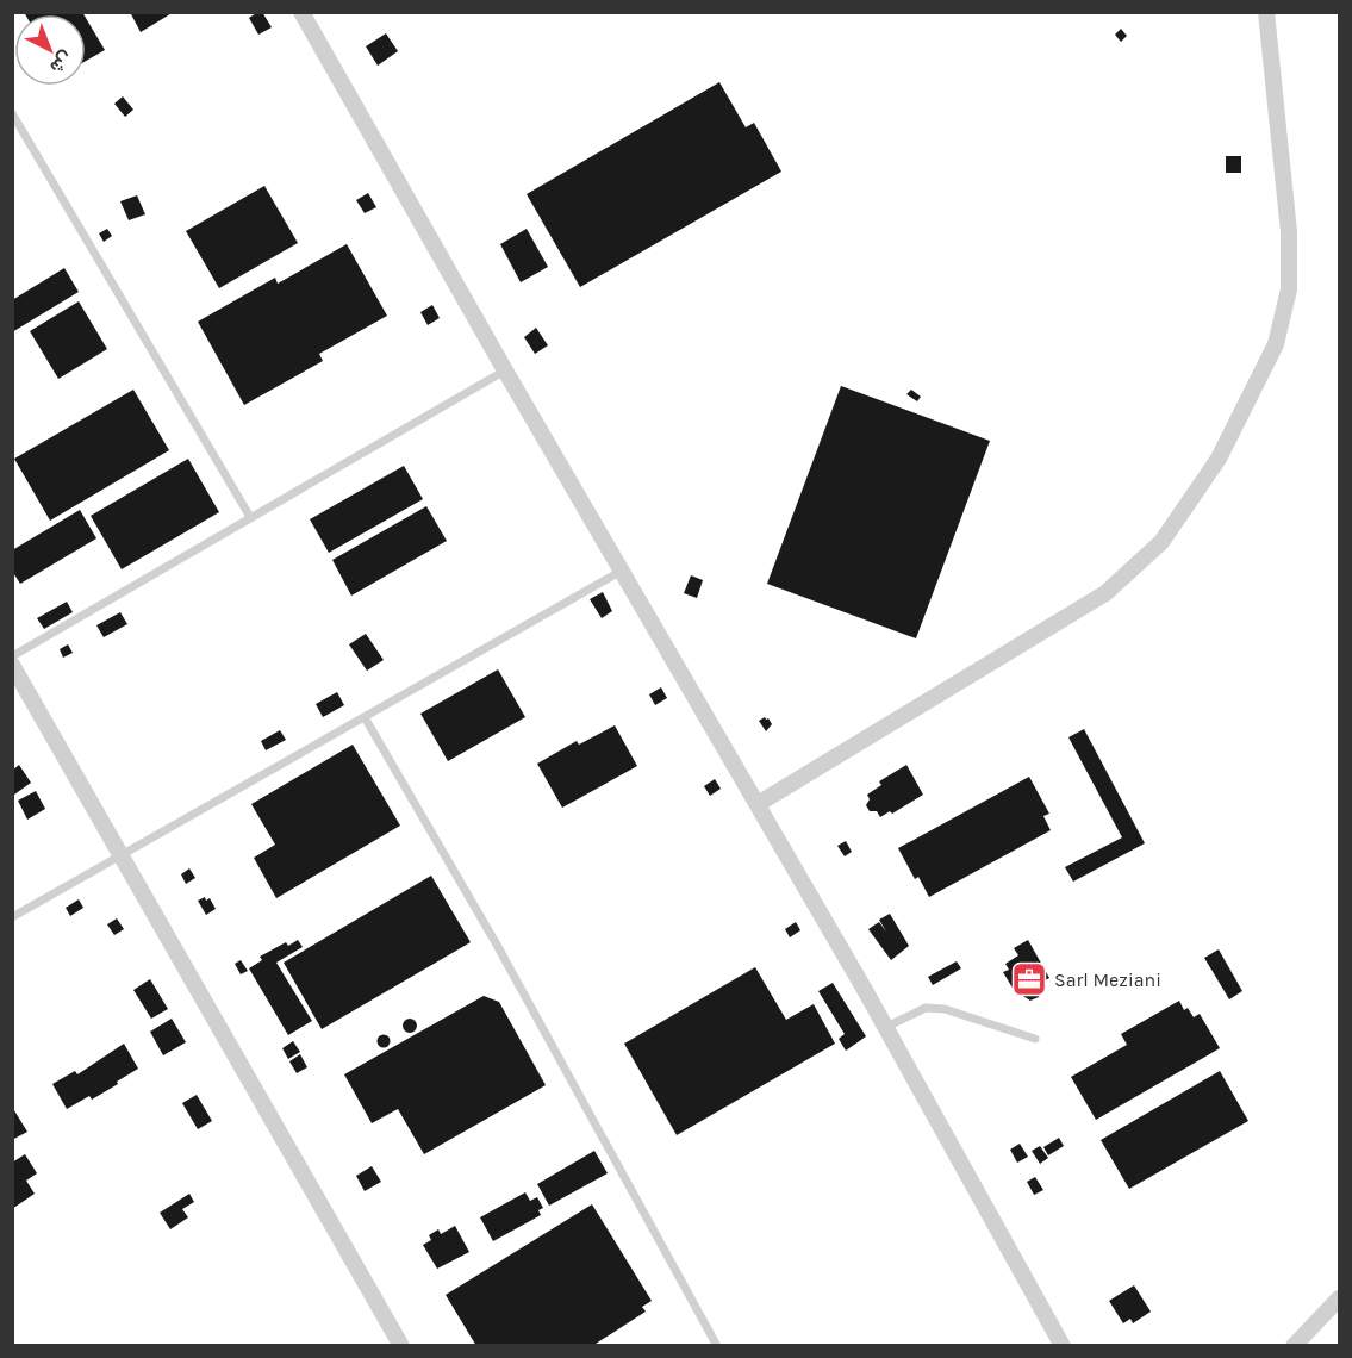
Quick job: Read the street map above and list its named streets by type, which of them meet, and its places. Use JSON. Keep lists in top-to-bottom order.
{
  "places": {
    "office": ["Sarl Meziani"]
  },
  "north": "bottom right"
}
